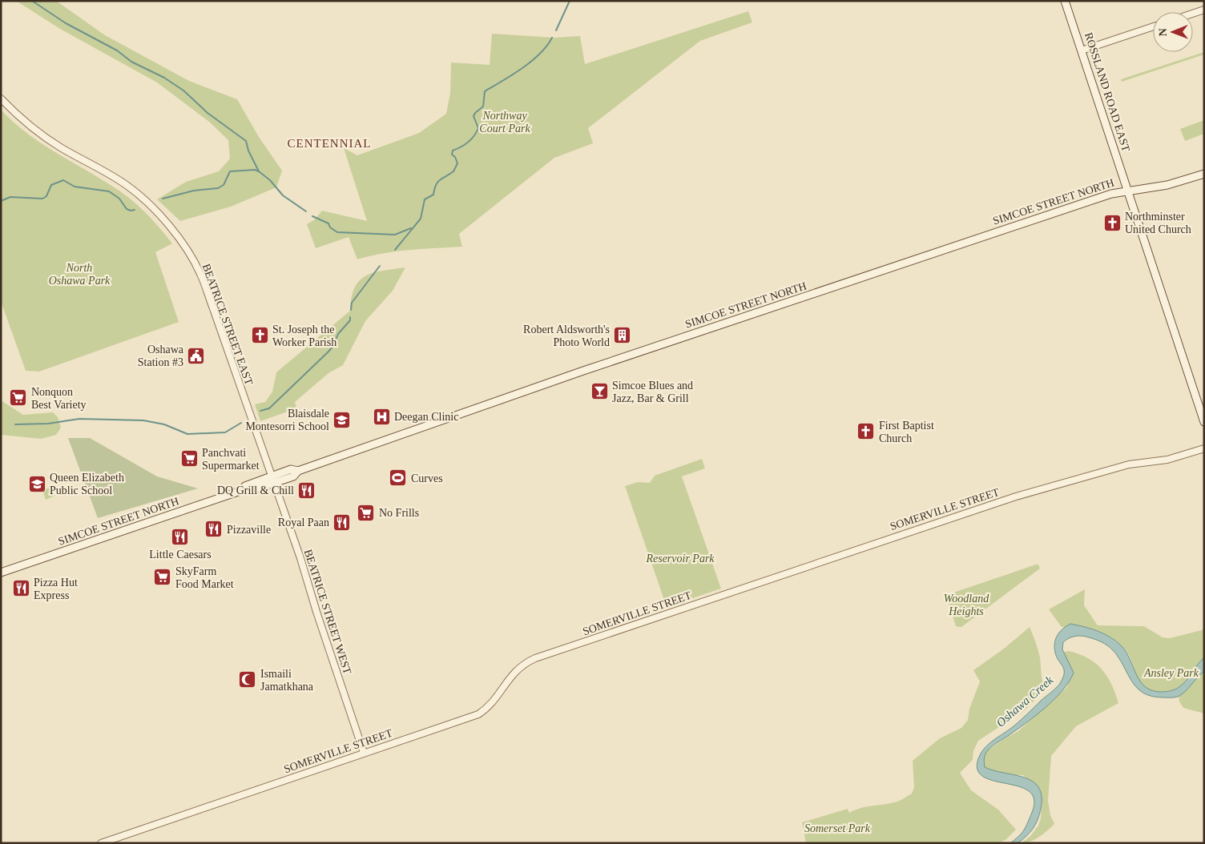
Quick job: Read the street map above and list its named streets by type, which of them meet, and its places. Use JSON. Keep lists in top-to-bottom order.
{
  "streets": {
    "main road": ["ROSSLAND ROAD EAST", "SIMCOE STREET NORTH"],
    "street": ["BEATRICE STREET EAST", "SOMERVILLE STREET", "BEATRICE STREET WEST"]
  },
  "crossings": [
    ["ROSSLAND ROAD EAST", "SIMCOE STREET NORTH"],
    ["SIMCOE STREET NORTH", "BEATRICE STREET EAST"],
    ["SIMCOE STREET NORTH", "BEATRICE STREET WEST"],
    ["BEATRICE STREET EAST", "BEATRICE STREET WEST"],
    ["SOMERVILLE STREET", "BEATRICE STREET WEST"]
  ],
  "districts": ["CENTENNIAL"],
  "water": ["Oshawa Creek"],
  "parks": [
    "Northway Court Park",
    "North Oshawa Park",
    "Reservoir Park",
    "Woodland Heights",
    "Ansley Park",
    "Somerset Park"
  ],
  "places": {
    "church": ["Northminster United Church", "St. Joseph the Worker Parish", "First Baptist Church"],
    "building": ["Robert Aldsworth's Photo World"],
    "public building": ["Oshawa Station #3"],
    "bar": ["Simcoe Blues and Jazz, Bar & Grill"],
    "supermarket": [
      "Nonquon Best Variety",
      "Panchvati Supermarket",
      "No Frills",
      "SkyFarm Food Market"
    ],
    "hospital": ["Deegan Clinic"],
    "school or university": ["Blaisdale Montesorri School", "Queen Elizabeth Public School"],
    "sports": ["Curves"],
    "restaurant": [
      "DQ Grill & Chill",
      "Royal Paan",
      "Pizzaville",
      "Little Caesars",
      "Pizza Hut Express"
    ],
    "mosque": ["Ismaili Jamatkhana"]
  },
  "north": "left"
}
